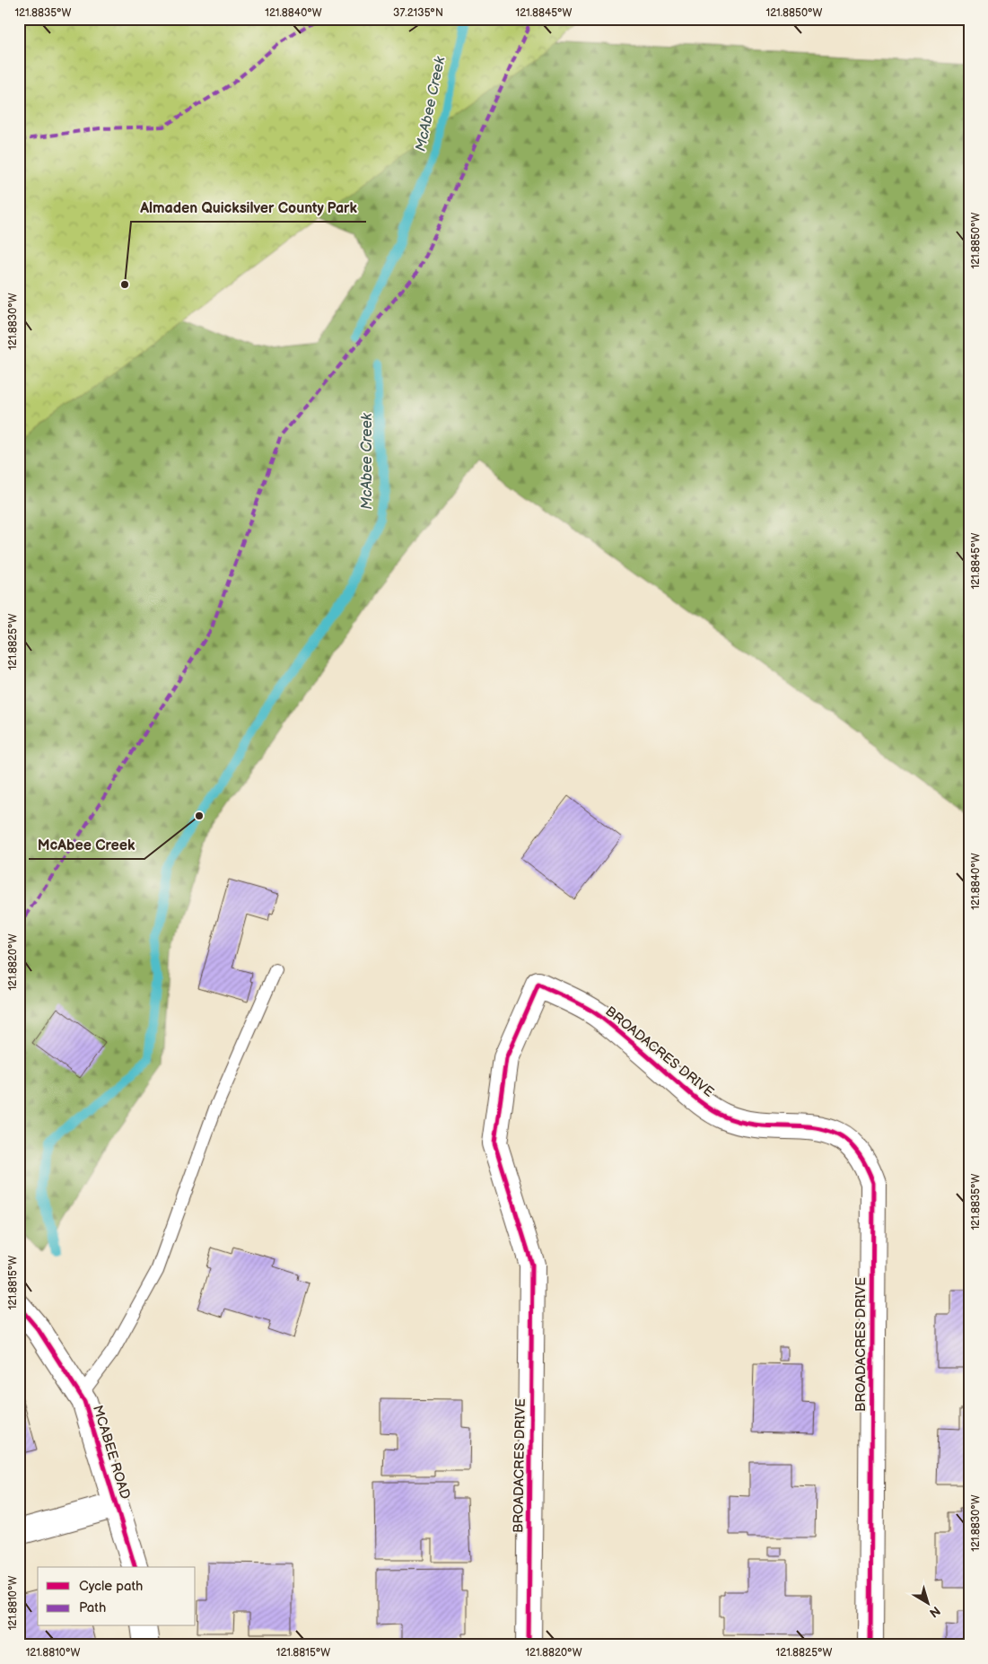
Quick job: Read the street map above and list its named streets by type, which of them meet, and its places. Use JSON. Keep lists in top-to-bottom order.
{
  "streets": {
    "street": ["BROADACRES DRIVE", "MCABEE ROAD"]
  },
  "water": ["McAbee Creek"],
  "places": ["Almaden Quicksilver County Park", "McAbee Creek"],
  "legend": ["Cycle path", "Path"],
  "north": "bottom right",
  "coordinates": [
    "121.8835°W",
    "121.8840°W",
    "37.2135°N",
    "121.8845°W",
    "121.8850°W",
    "121.8830°W",
    "121.8825°W",
    "121.8820°W",
    "121.8815°W",
    "121.8810°W"
  ]
}
